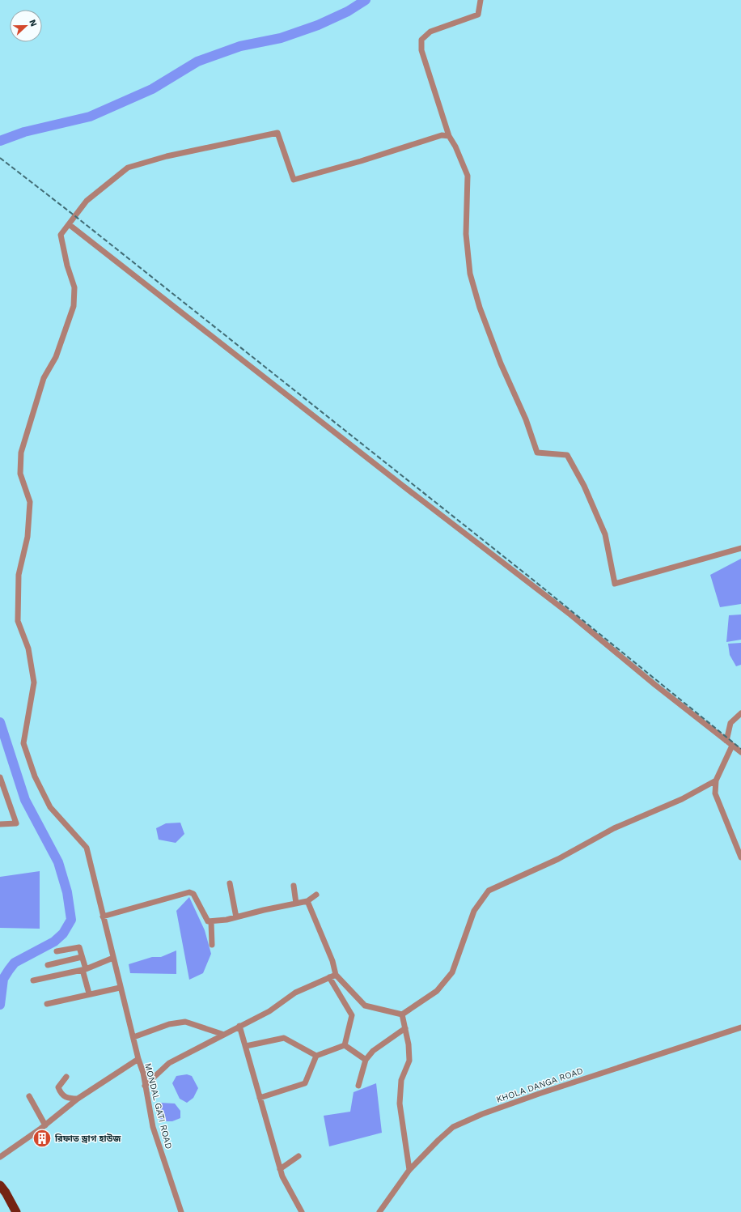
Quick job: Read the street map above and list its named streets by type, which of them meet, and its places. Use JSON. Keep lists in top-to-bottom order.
{
  "streets": {
    "street": ["KHOLA DANGA ROAD", "MONDAL GATI ROAD"]
  },
  "places": {
    "building": ["রিফাত ড্রাগ হাউজ"]
  },
  "north": "right"
}
